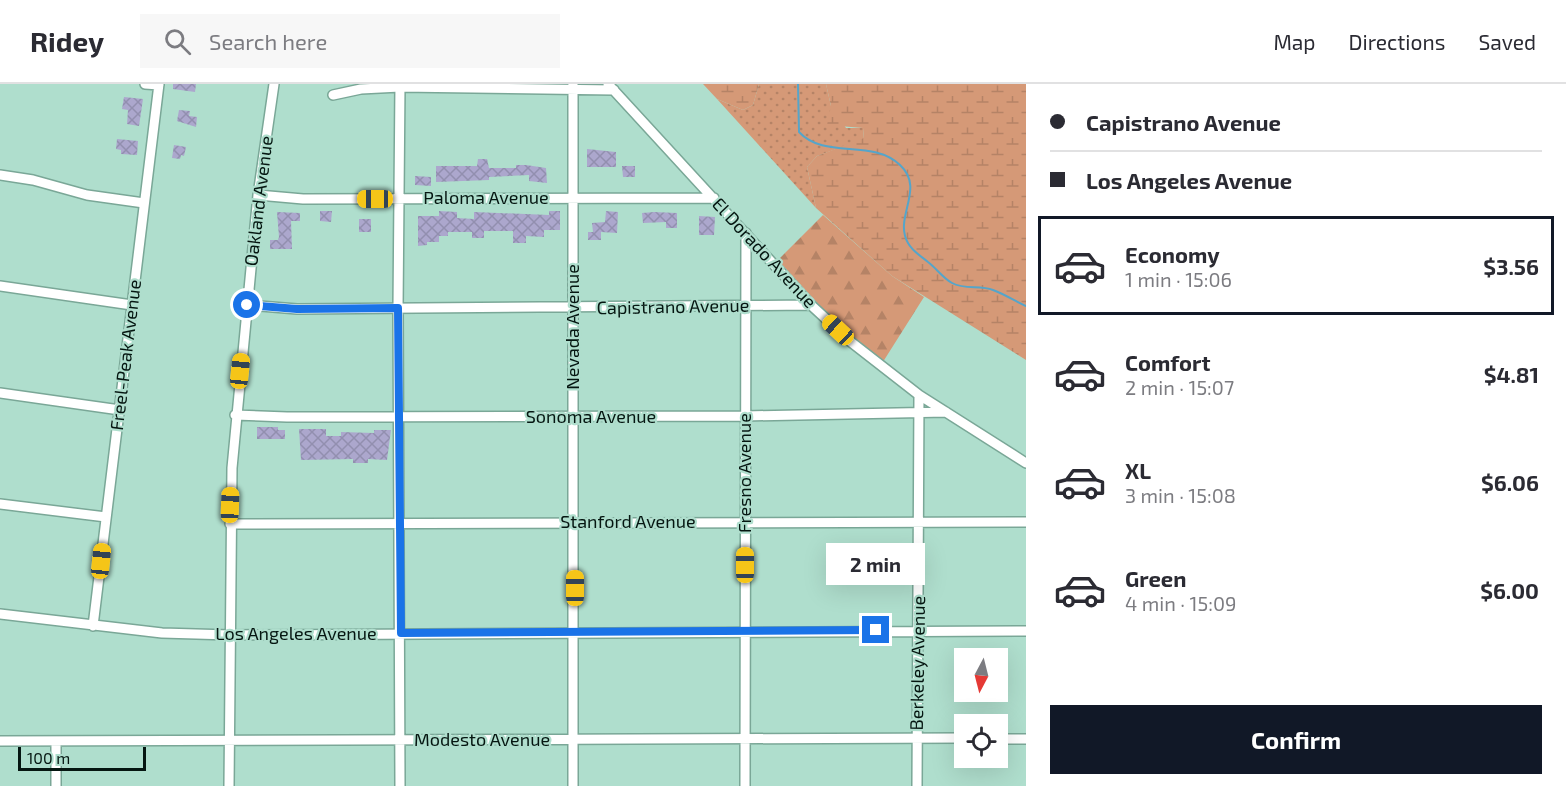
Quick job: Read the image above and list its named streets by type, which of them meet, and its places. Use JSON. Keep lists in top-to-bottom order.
{
  "streets": {
    "street": [
      "Paloma Avenue",
      "Oakland Avenue",
      "El Dorado Avenue",
      "Capistrano Avenue",
      "Nevada Avenue",
      "Freel-Peak Avenue",
      "Sonoma Avenue",
      "Fresno Avenue",
      "Stanford Avenue",
      "Los Angeles Avenue",
      "Berkeley Avenue",
      "Modesto Avenue"
    ]
  },
  "crossings": [
    ["Paloma Avenue", "Oakland Avenue"],
    ["Paloma Avenue", "El Dorado Avenue"],
    ["Paloma Avenue", "Nevada Avenue"],
    ["Oakland Avenue", "Capistrano Avenue"],
    ["Oakland Avenue", "Sonoma Avenue"],
    ["Oakland Avenue", "Stanford Avenue"],
    ["Oakland Avenue", "Los Angeles Avenue"],
    ["Oakland Avenue", "Modesto Avenue"],
    ["El Dorado Avenue", "Capistrano Avenue"],
    ["El Dorado Avenue", "Sonoma Avenue"],
    ["El Dorado Avenue", "Fresno Avenue"],
    ["El Dorado Avenue", "Berkeley Avenue"],
    ["Capistrano Avenue", "Nevada Avenue"],
    ["Capistrano Avenue", "Fresno Avenue"],
    ["Nevada Avenue", "Sonoma Avenue"],
    ["Nevada Avenue", "Stanford Avenue"],
    ["Nevada Avenue", "Los Angeles Avenue"],
    ["Nevada Avenue", "Modesto Avenue"],
    ["Freel-Peak Avenue", "Los Angeles Avenue"],
    ["Sonoma Avenue", "Fresno Avenue"],
    ["Sonoma Avenue", "Berkeley Avenue"],
    ["Fresno Avenue", "Stanford Avenue"],
    ["Fresno Avenue", "Los Angeles Avenue"],
    ["Fresno Avenue", "Modesto Avenue"],
    ["Stanford Avenue", "Berkeley Avenue"],
    ["Los Angeles Avenue", "Berkeley Avenue"],
    ["Berkeley Avenue", "Modesto Avenue"]
  ],
  "scale_bar": "100 m",
  "north": "bottom",
  "page": {
    "header": "Ridey",
    "search": "Search here",
    "nav": ["Map", "Directions", "Saved"],
    "banner": ["Capistrano Avenue", "Los Angeles Avenue"],
    "list": [
      {
        "name": "Economy",
        "note": "1 min · 15:06",
        "value": "$3.56"
      },
      {
        "name": "Comfort",
        "note": "2 min · 15:07",
        "value": "$4.81"
      },
      {
        "name": "XL",
        "note": "3 min · 15:08",
        "value": "$6.06"
      },
      {
        "name": "Green",
        "note": "4 min · 15:09",
        "value": "$6.00"
      }
    ],
    "bubble": "2 min",
    "buttons": "Confirm",
    "scale": "100 m"
  }
}
